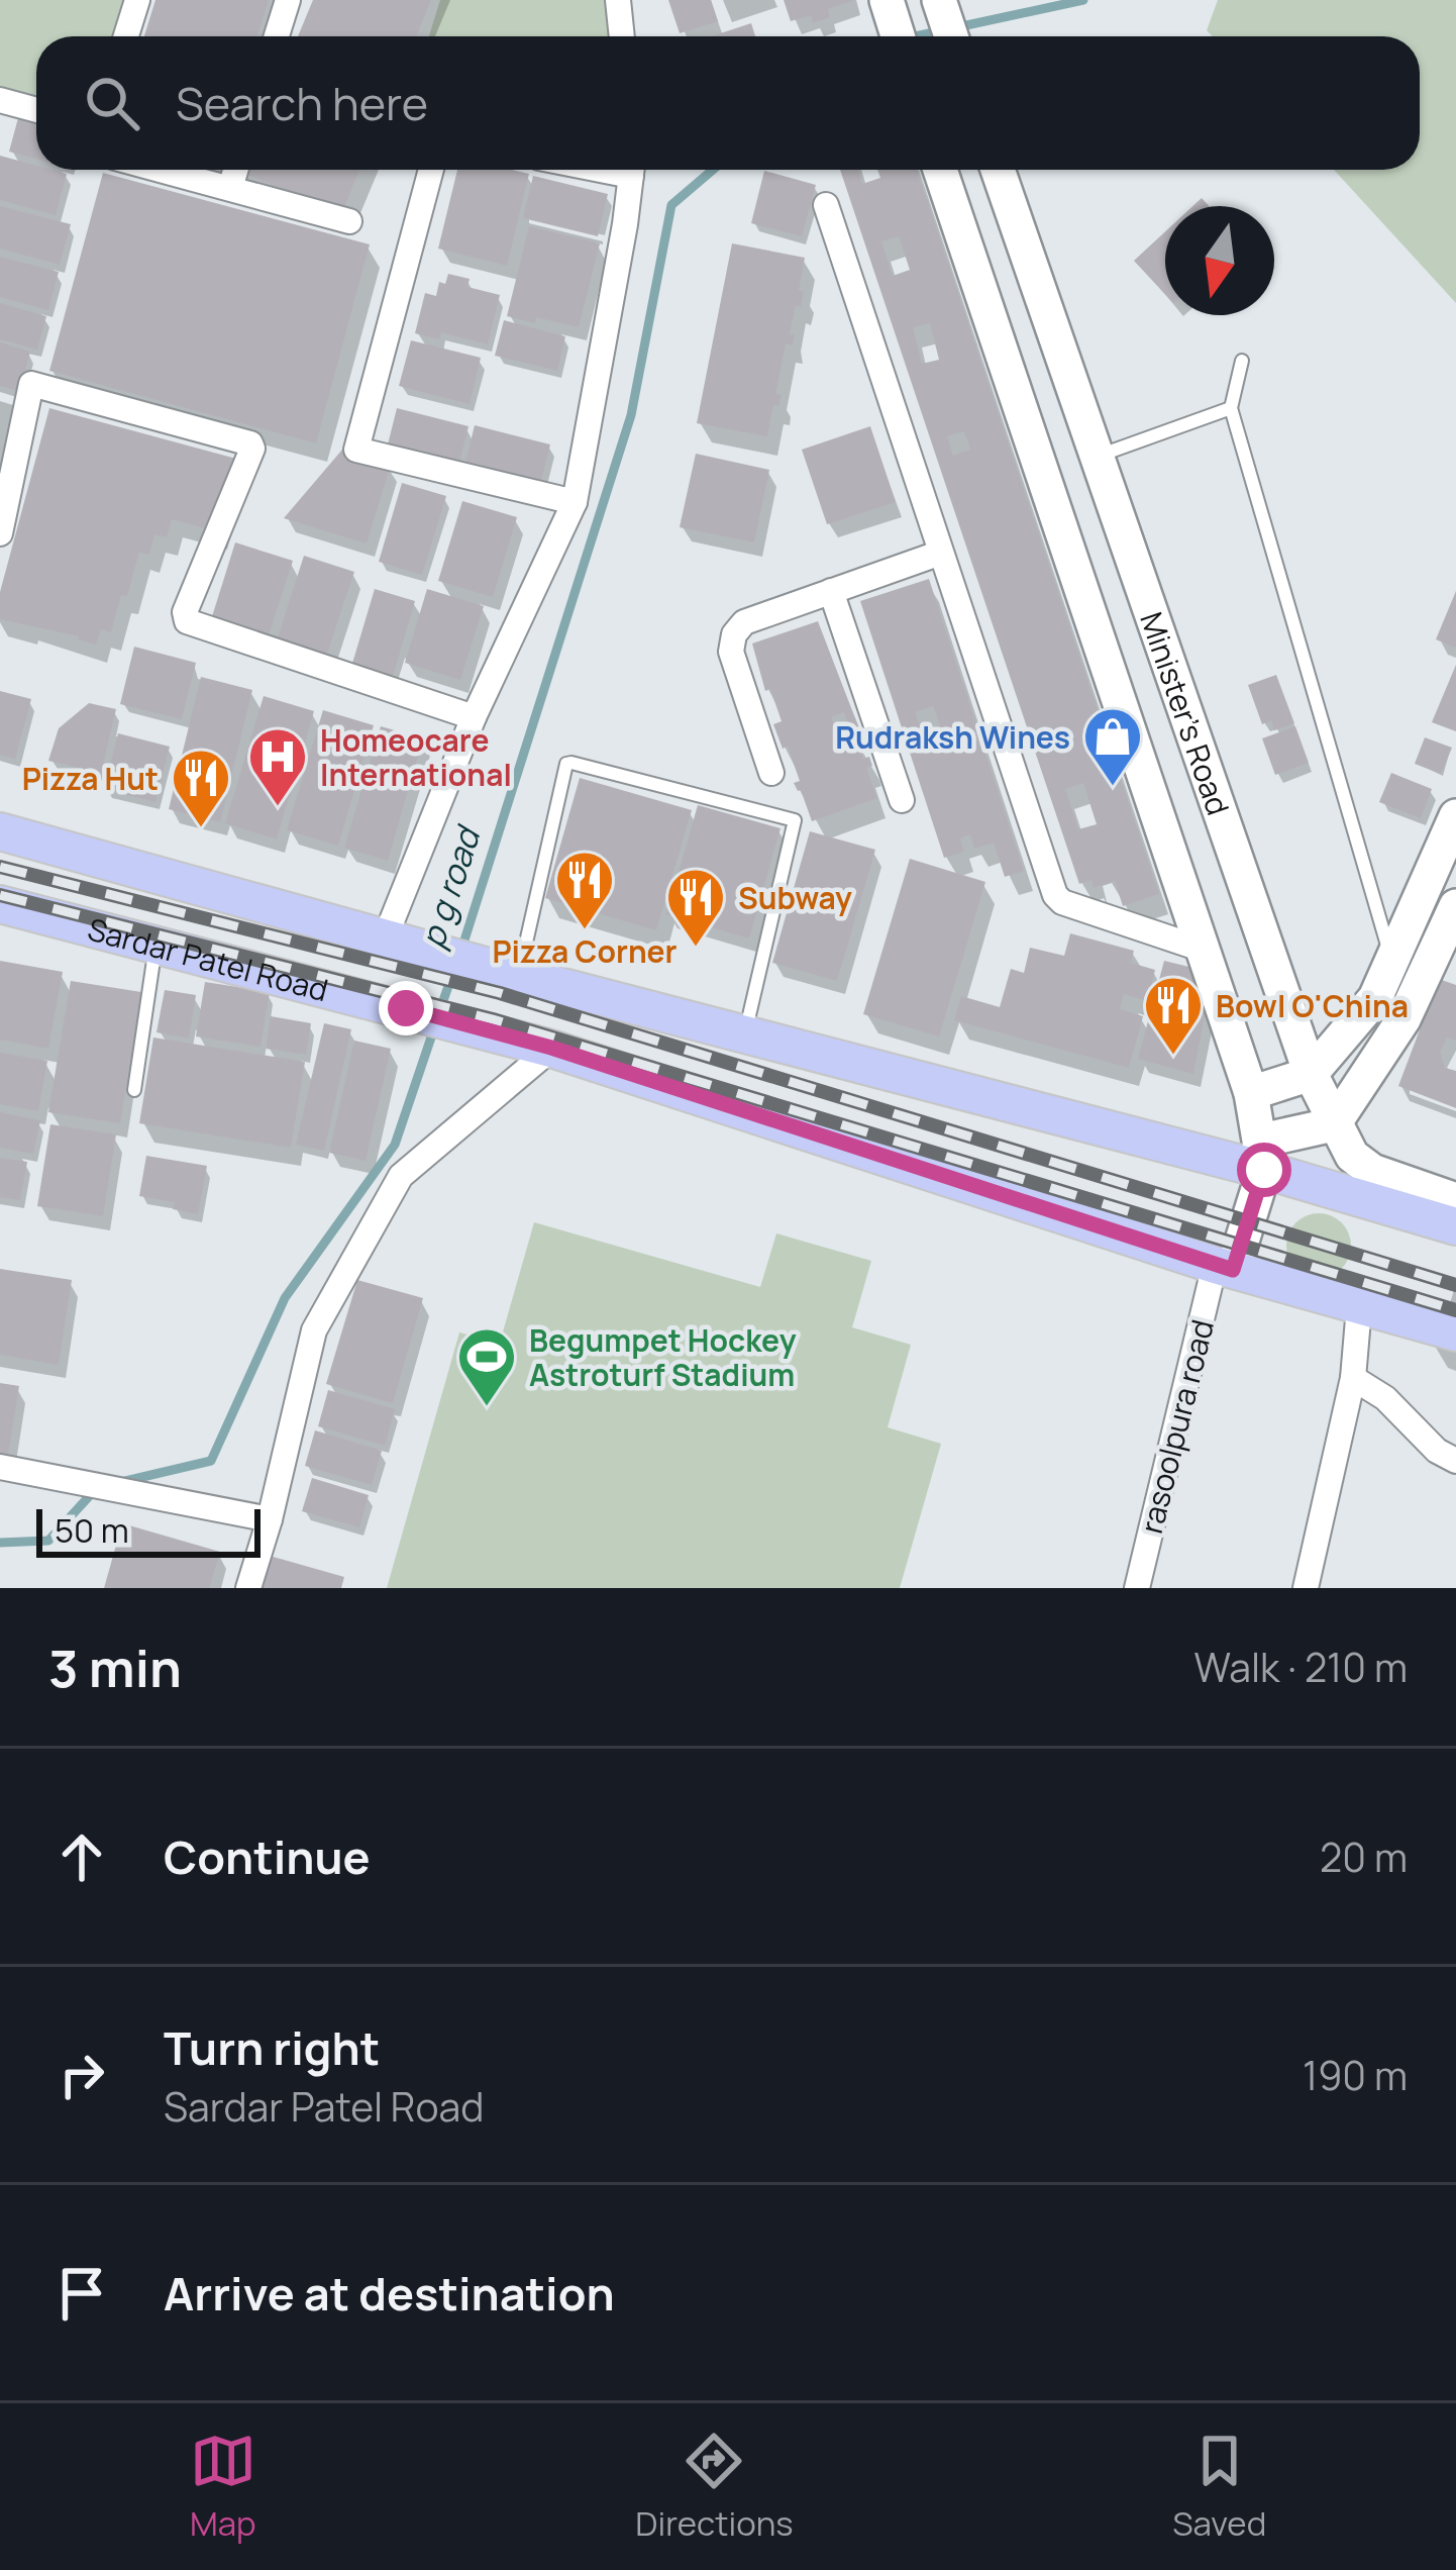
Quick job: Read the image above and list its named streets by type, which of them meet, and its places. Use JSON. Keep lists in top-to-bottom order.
{
  "streets": {
    "main road": ["Minister's Road", "Sardar Patel Road"],
    "street": ["rasoolpura road"]
  },
  "crossings": [
    ["Minister's Road", "Sardar Patel Road"],
    ["Sardar Patel Road", "rasoolpura road"]
  ],
  "water": ["p g road"],
  "places": {
    "shop": ["Rudraksh Wines"],
    "hospital": ["Homeocare International"],
    "restaurant": [
      "Pizza Hut",
      "Pizza Corner",
      "Subway",
      "Bowl O'China"
    ],
    "sports": ["Begumpet Hockey Astroturf Stadium"]
  },
  "scale_bar": "50 m",
  "north": "bottom",
  "page": {
    "search": "Search here",
    "scale": "50 m",
    "heading": ["3 min", "Walk · 210 m"],
    "list": [
      ["Continue", "20 m"],
      ["Turn right", "Sardar Patel Road", "190 m"],
      "Arrive at destination"
    ],
    "nav": ["Map", "Directions", "Saved"]
  }
}
